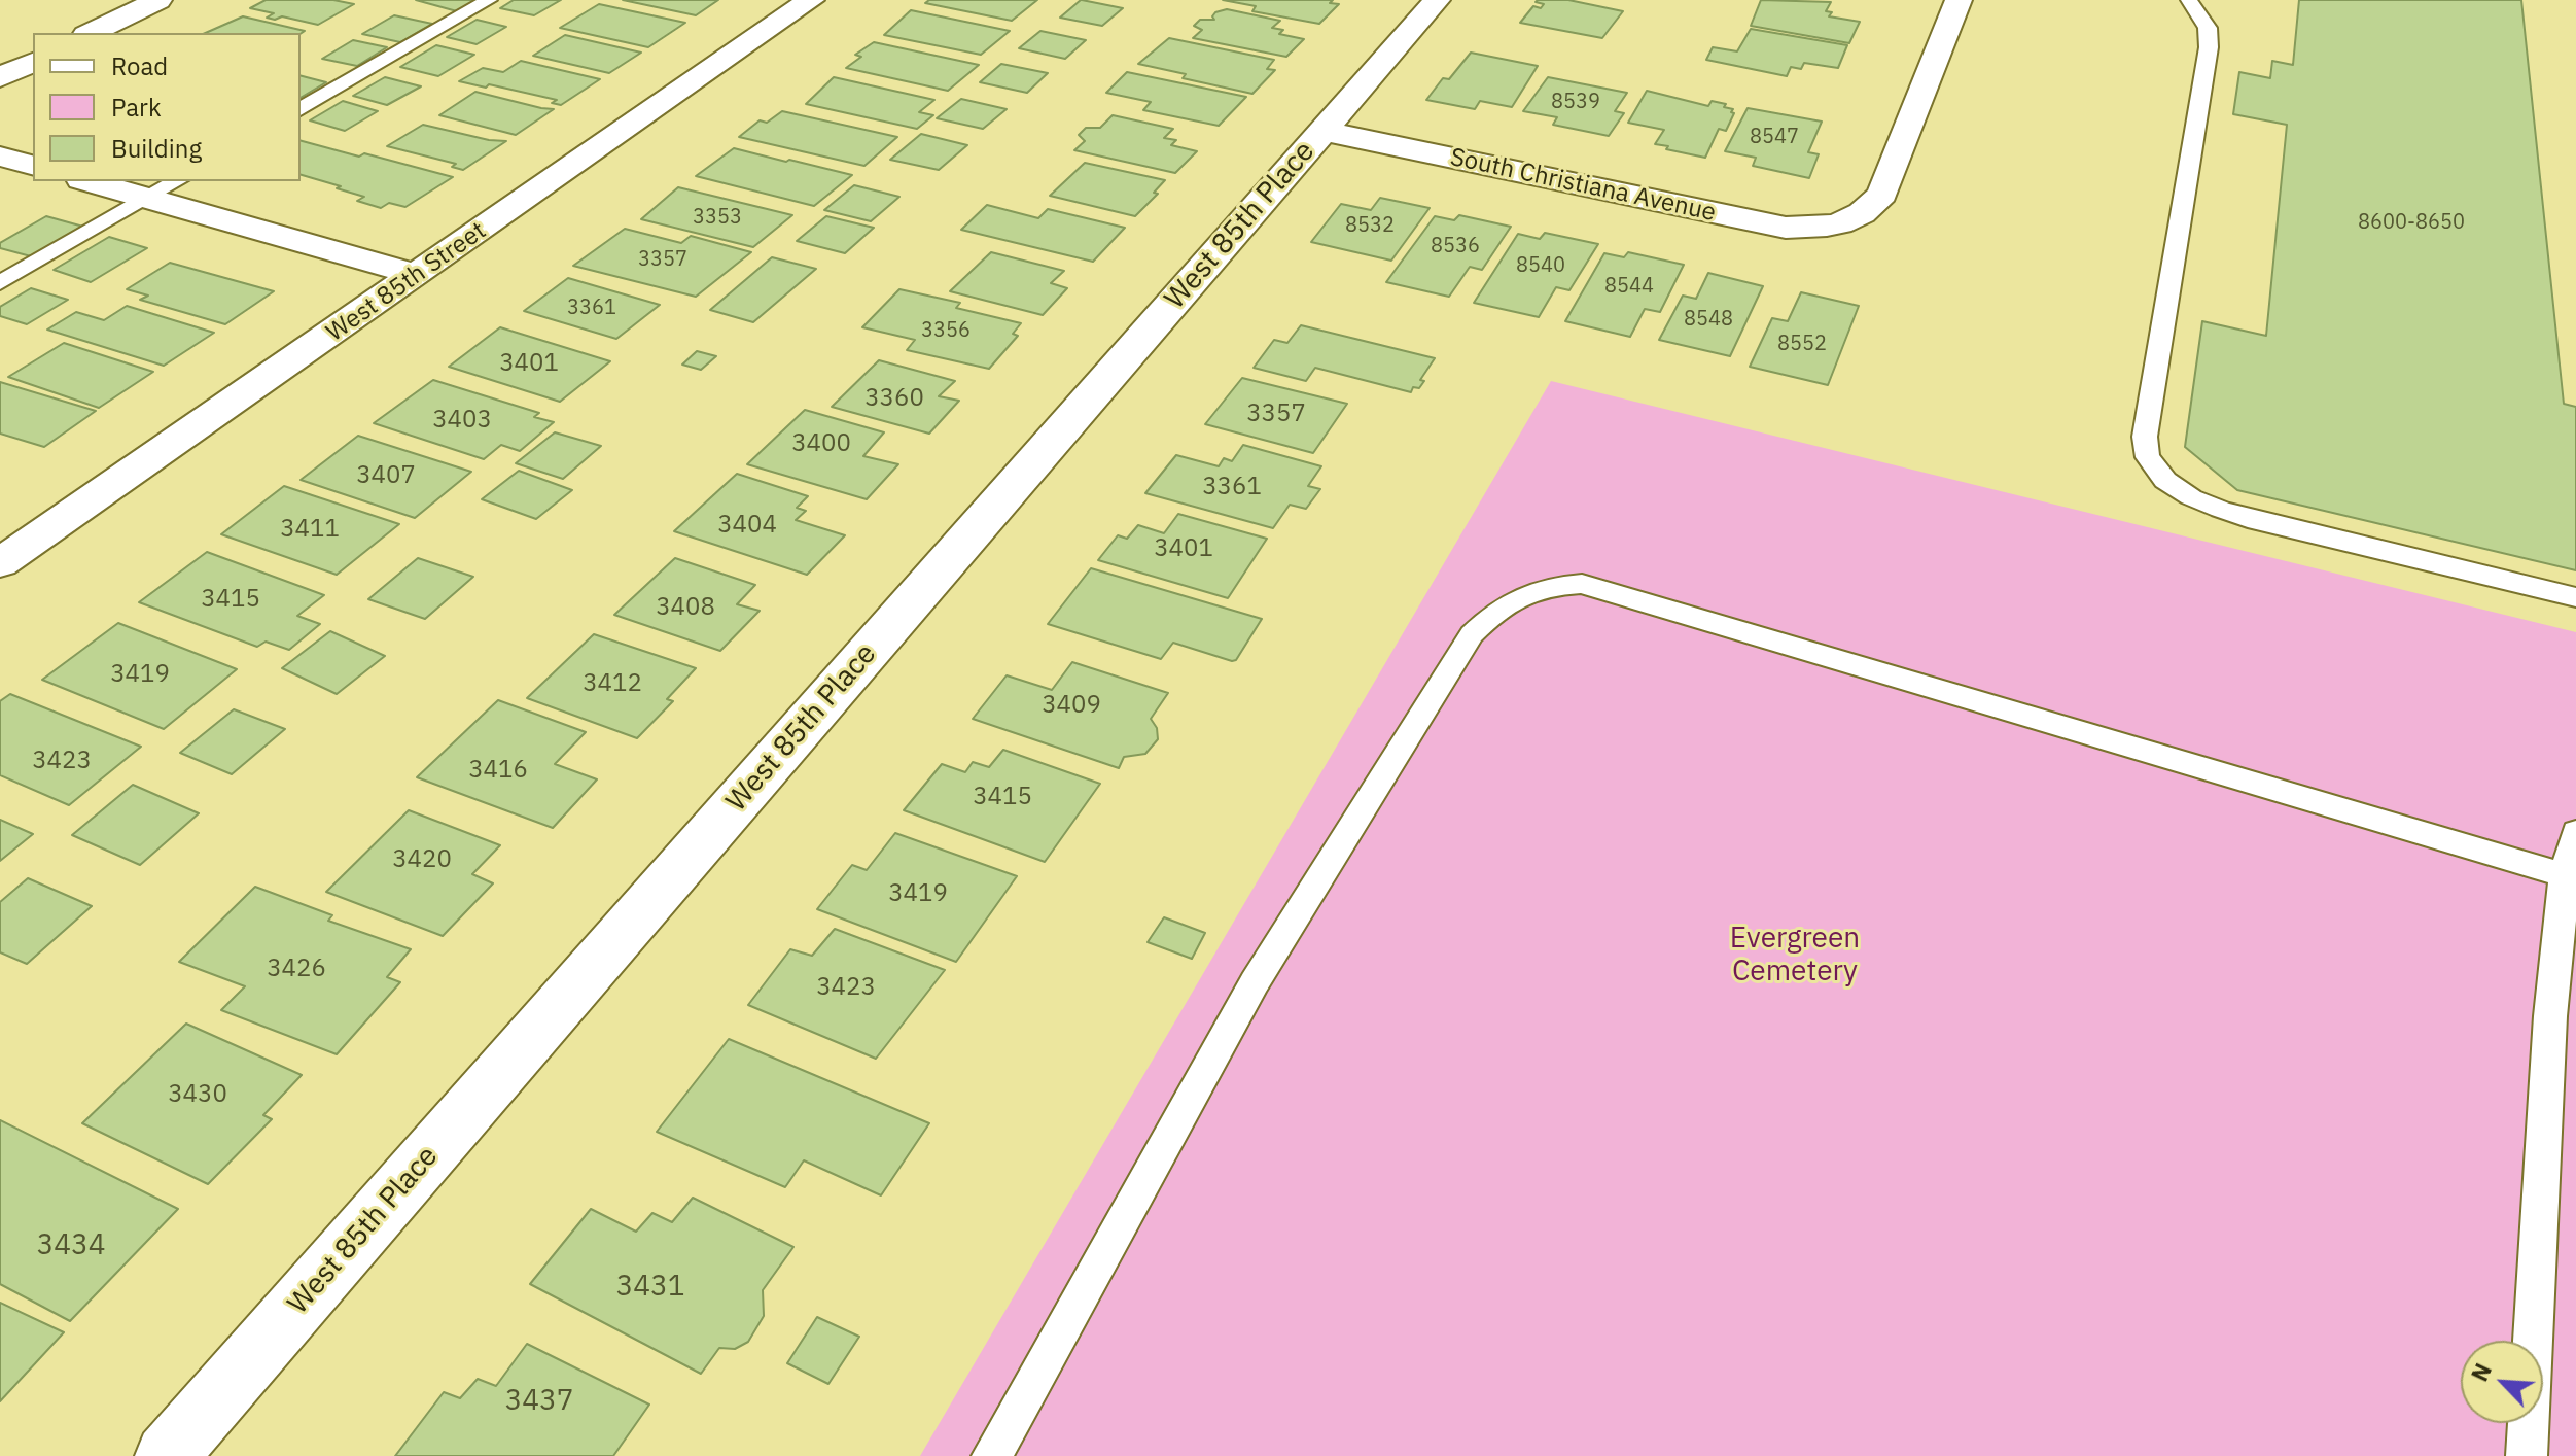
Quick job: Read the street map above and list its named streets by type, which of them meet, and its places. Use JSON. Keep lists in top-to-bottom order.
{
  "streets": {
    "street": ["South Christiana Avenue", "West 85th Place", "West 85th Street"]
  },
  "crossings": [
    ["South Christiana Avenue", "West 85th Place"]
  ],
  "parks": ["Evergreen Cemetery"],
  "house_numbers": [
    "8539",
    "8547",
    "3353",
    "8600-8650",
    "8532",
    "8536",
    "3357",
    "8540",
    "8544",
    "3361",
    "8548",
    "3356",
    "8552",
    "3401",
    "3360",
    "3357",
    "3403",
    "3400",
    "3407",
    "3361",
    "3404",
    "3411",
    "3401",
    "3415",
    "3408",
    "3419",
    "3412",
    "3409",
    "3423",
    "3416",
    "3415",
    "3420",
    "3419",
    "3426",
    "3423",
    "3430",
    "3434",
    "3431",
    "3437"
  ],
  "legend": ["Road", "Park", "Building"],
  "north": "top left"
}
